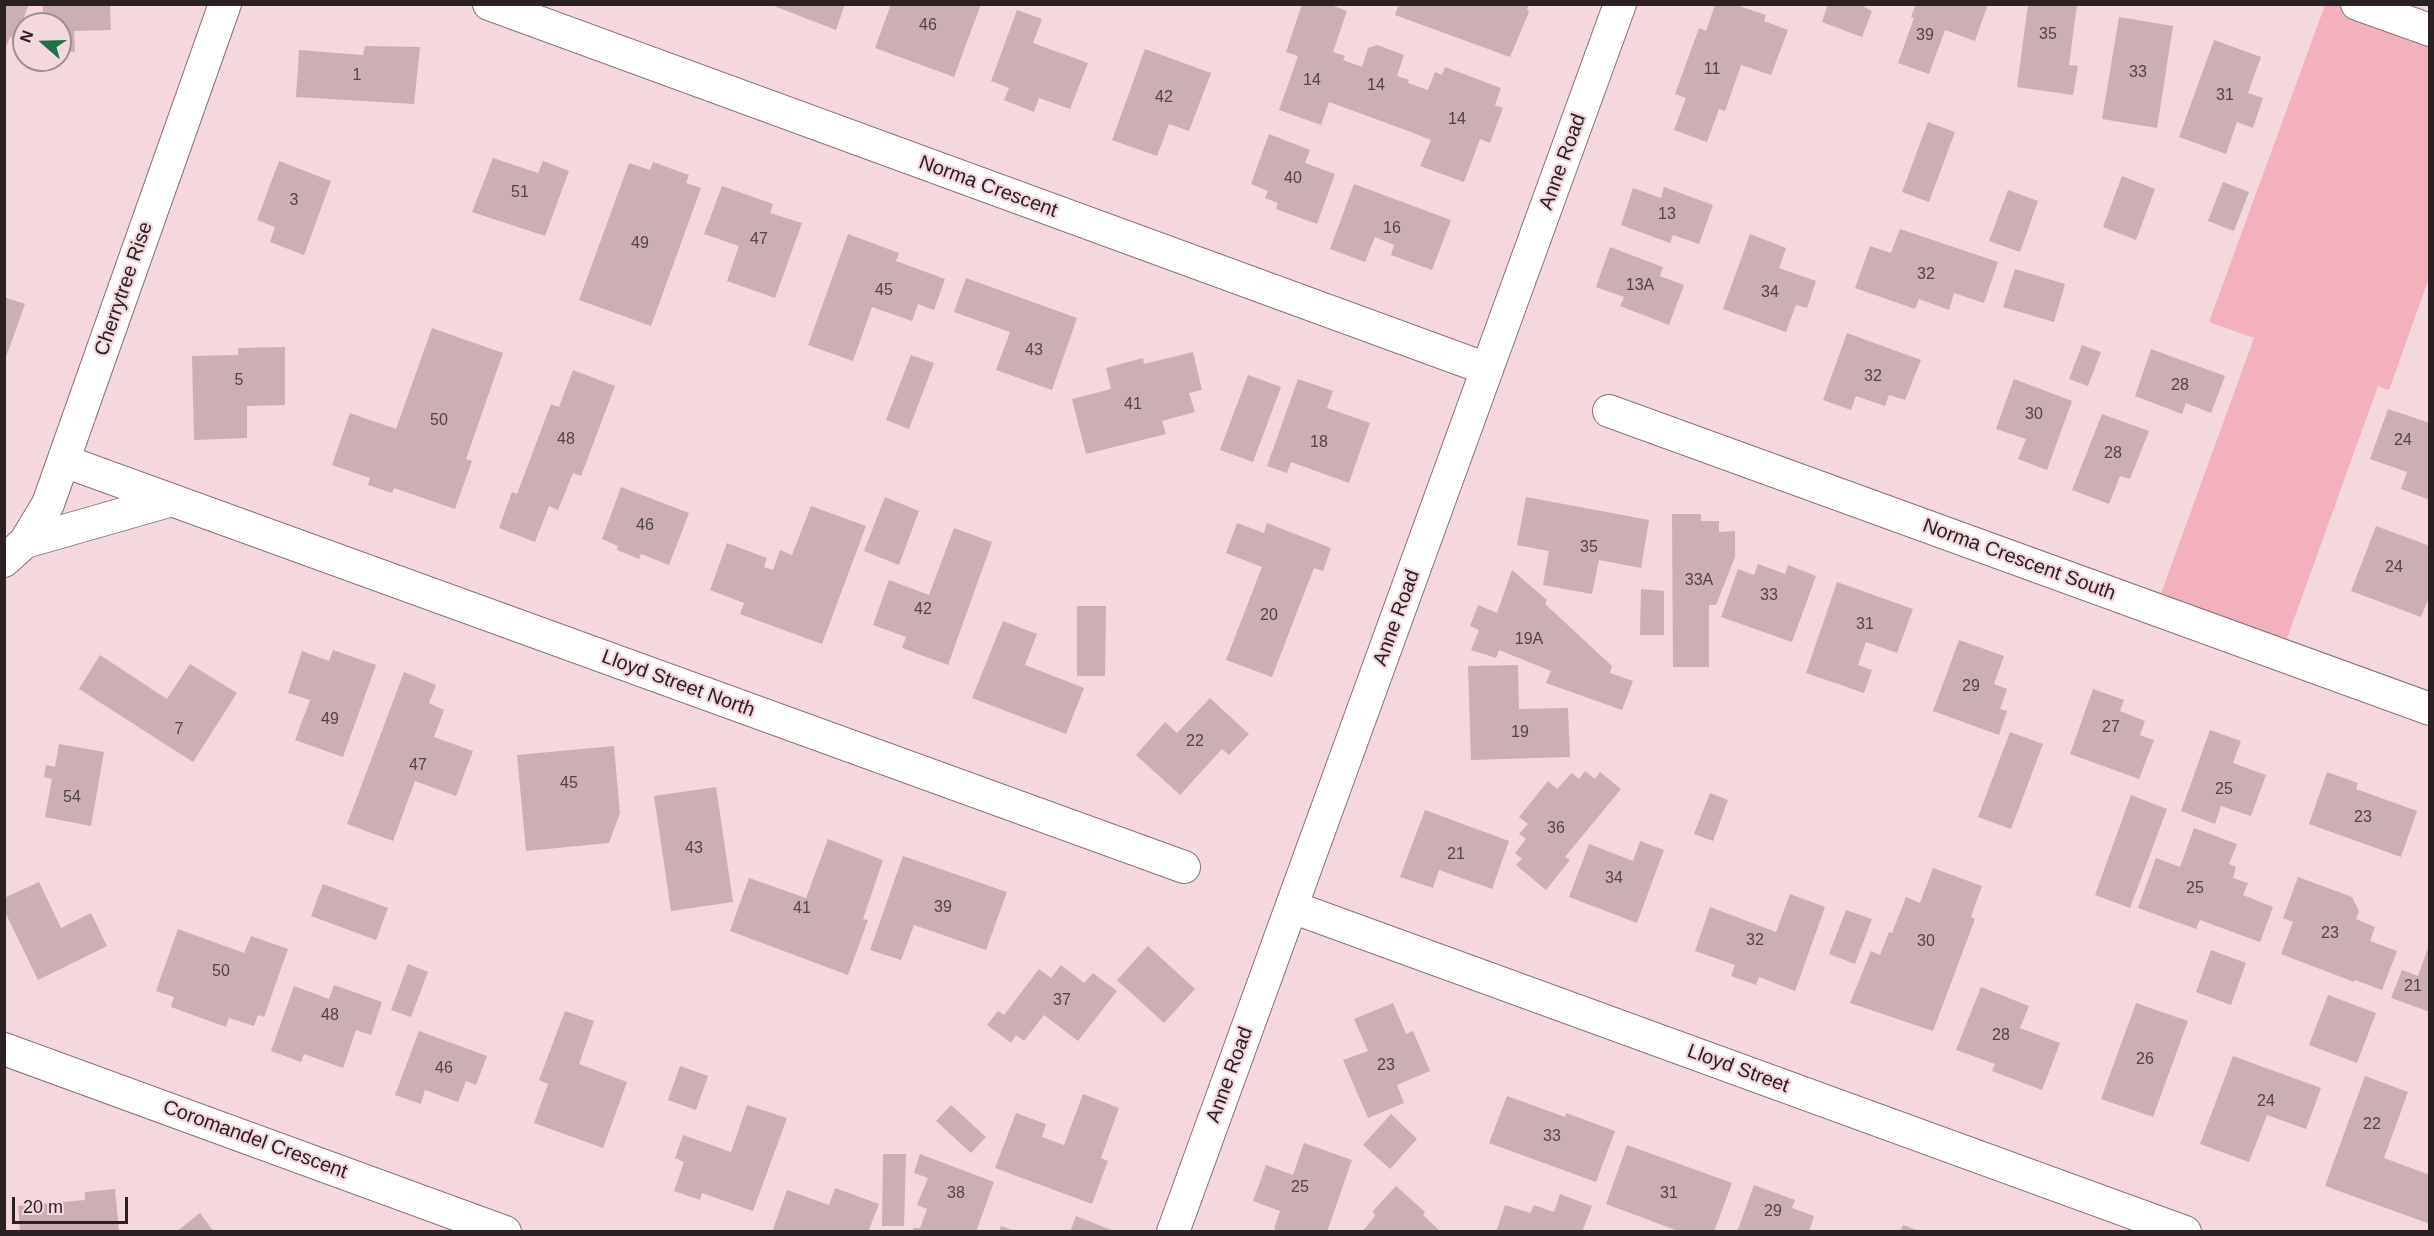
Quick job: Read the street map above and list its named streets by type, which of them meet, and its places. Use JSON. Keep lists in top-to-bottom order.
{
  "streets": {
    "street": [
      "Anne Road",
      "Norma Crescent",
      "Cherrytree Rise",
      "Norma Crescent South",
      "Lloyd Street North",
      "Lloyd Street",
      "Coromandel Crescent"
    ]
  },
  "crossings": [
    ["Anne Road", "Norma Crescent"],
    ["Anne Road", "Lloyd Street"],
    ["Cherrytree Rise", "Lloyd Street North"]
  ],
  "house_numbers": [
    "46",
    "35",
    "39",
    "11",
    "33",
    "1",
    "14",
    "14",
    "31",
    "42",
    "14",
    "40",
    "51",
    "3",
    "13",
    "16",
    "47",
    "49",
    "32",
    "13A",
    "45",
    "34",
    "43",
    "32",
    "5",
    "28",
    "41",
    "30",
    "50",
    "48",
    "24",
    "18",
    "28",
    "46",
    "35",
    "24",
    "33A",
    "33",
    "42",
    "20",
    "31",
    "19A",
    "29",
    "49",
    "27",
    "7",
    "19",
    "22",
    "47",
    "45",
    "25",
    "54",
    "23",
    "36",
    "43",
    "21",
    "34",
    "25",
    "39",
    "41",
    "23",
    "32",
    "30",
    "50",
    "21",
    "37",
    "48",
    "28",
    "26",
    "23",
    "46",
    "24",
    "22",
    "33",
    "25",
    "38",
    "31",
    "29"
  ],
  "scale_bar": "20 m",
  "north": "left"
}
